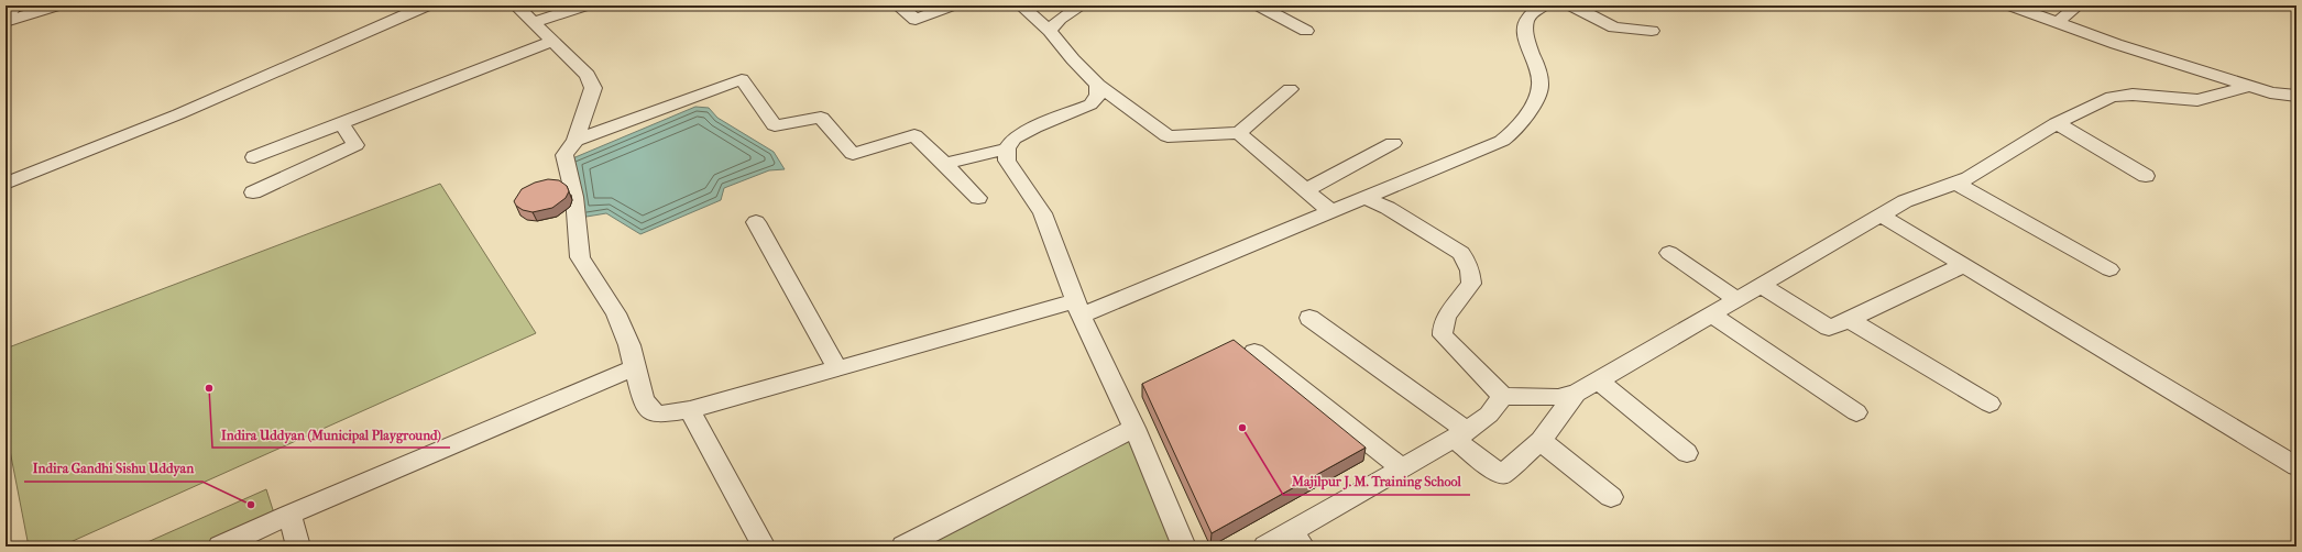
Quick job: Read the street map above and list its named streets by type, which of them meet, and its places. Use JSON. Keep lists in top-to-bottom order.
{
  "places": ["Indira Uddyan (Municipal Playground)", "Majilpur J. M. Training School", "Indira Gandhi Sishu Uddyan"]
}
